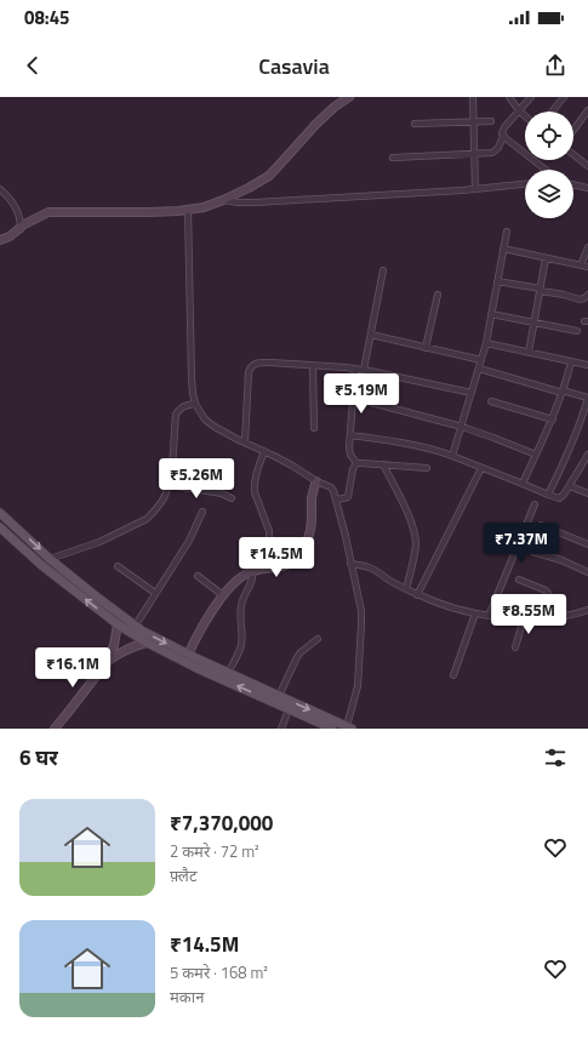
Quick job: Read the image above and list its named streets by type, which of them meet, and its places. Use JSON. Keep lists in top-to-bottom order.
{
  "page": {
    "status": "08:45",
    "header": "Casavia",
    "price": [
      "₹5.19M",
      "₹5.26M",
      "₹7.37M",
      "₹14.5M",
      "₹8.55M",
      "₹16.1M"
    ],
    "heading": "6 घर",
    "list": [
      {
        "name": "₹7,370,000",
        "note": "2 कमरे · 72 m² · फ़्लैट"
      },
      {
        "name": "₹14.5M",
        "note": "5 कमरे · 168 m² · मकान"
      }
    ]
  }
}
